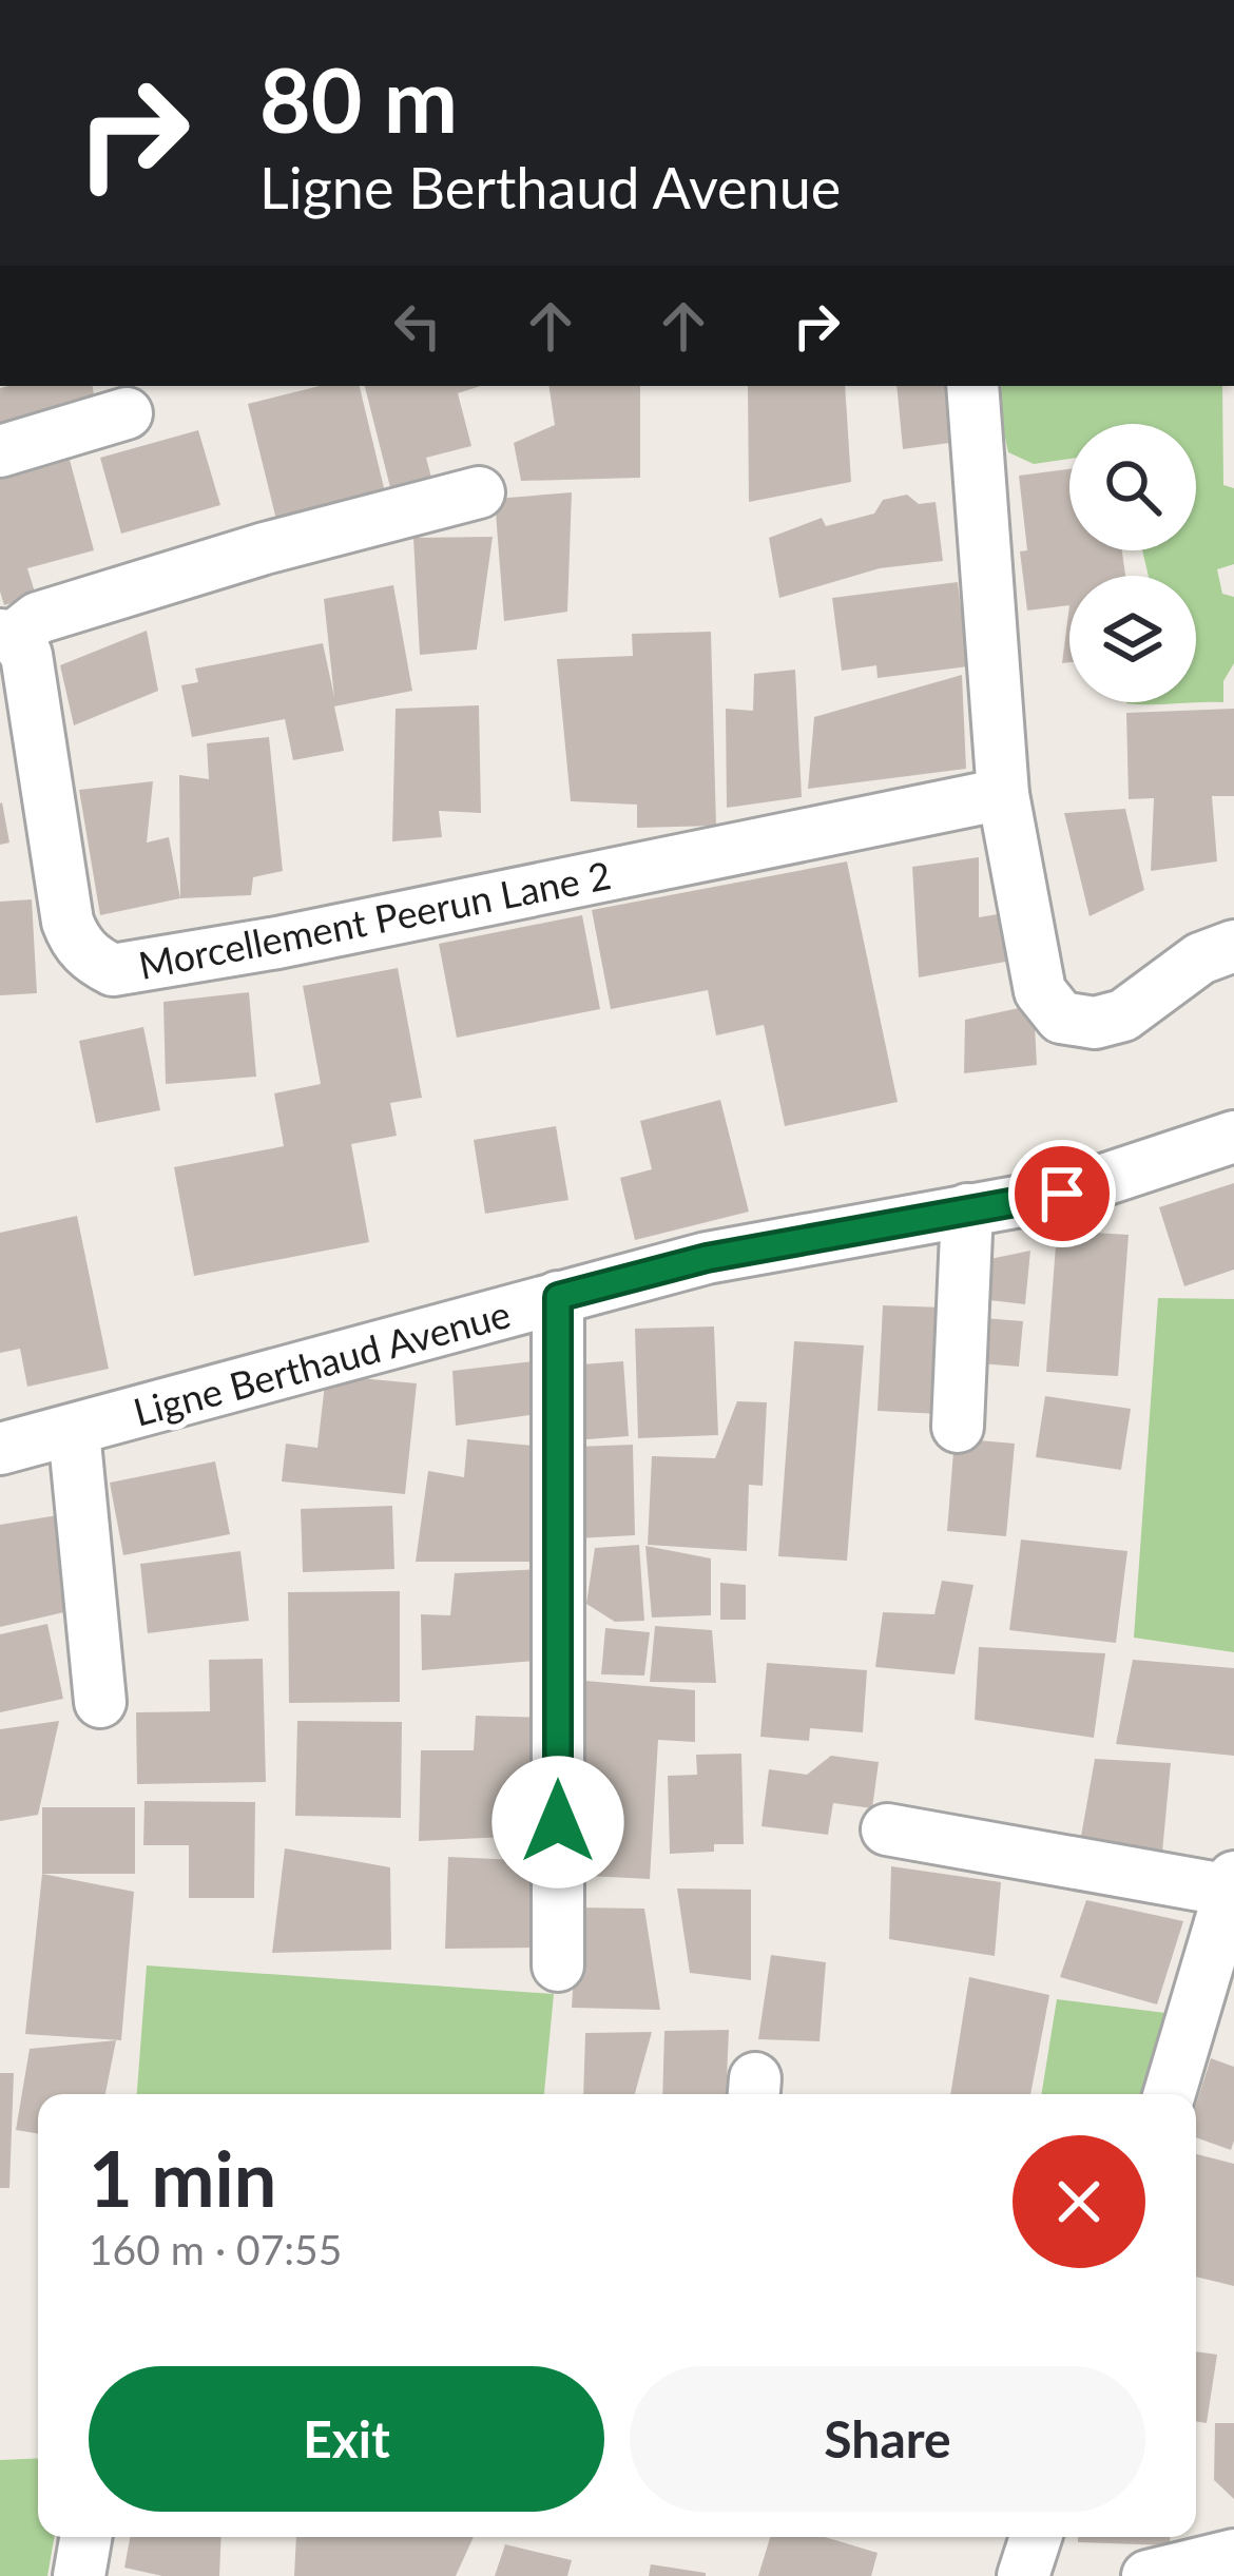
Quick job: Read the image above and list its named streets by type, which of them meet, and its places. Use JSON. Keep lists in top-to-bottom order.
{
  "streets": {
    "street": ["Morcellement Peerun Lane 2", "Ligne Berthaud Avenue"]
  },
  "page": {
    "turn": ["80 m", "Ligne Berthaud Avenue"],
    "heading": ["1 min", "160 m · 07:55"],
    "buttons": ["Exit", "Share"]
  }
}
